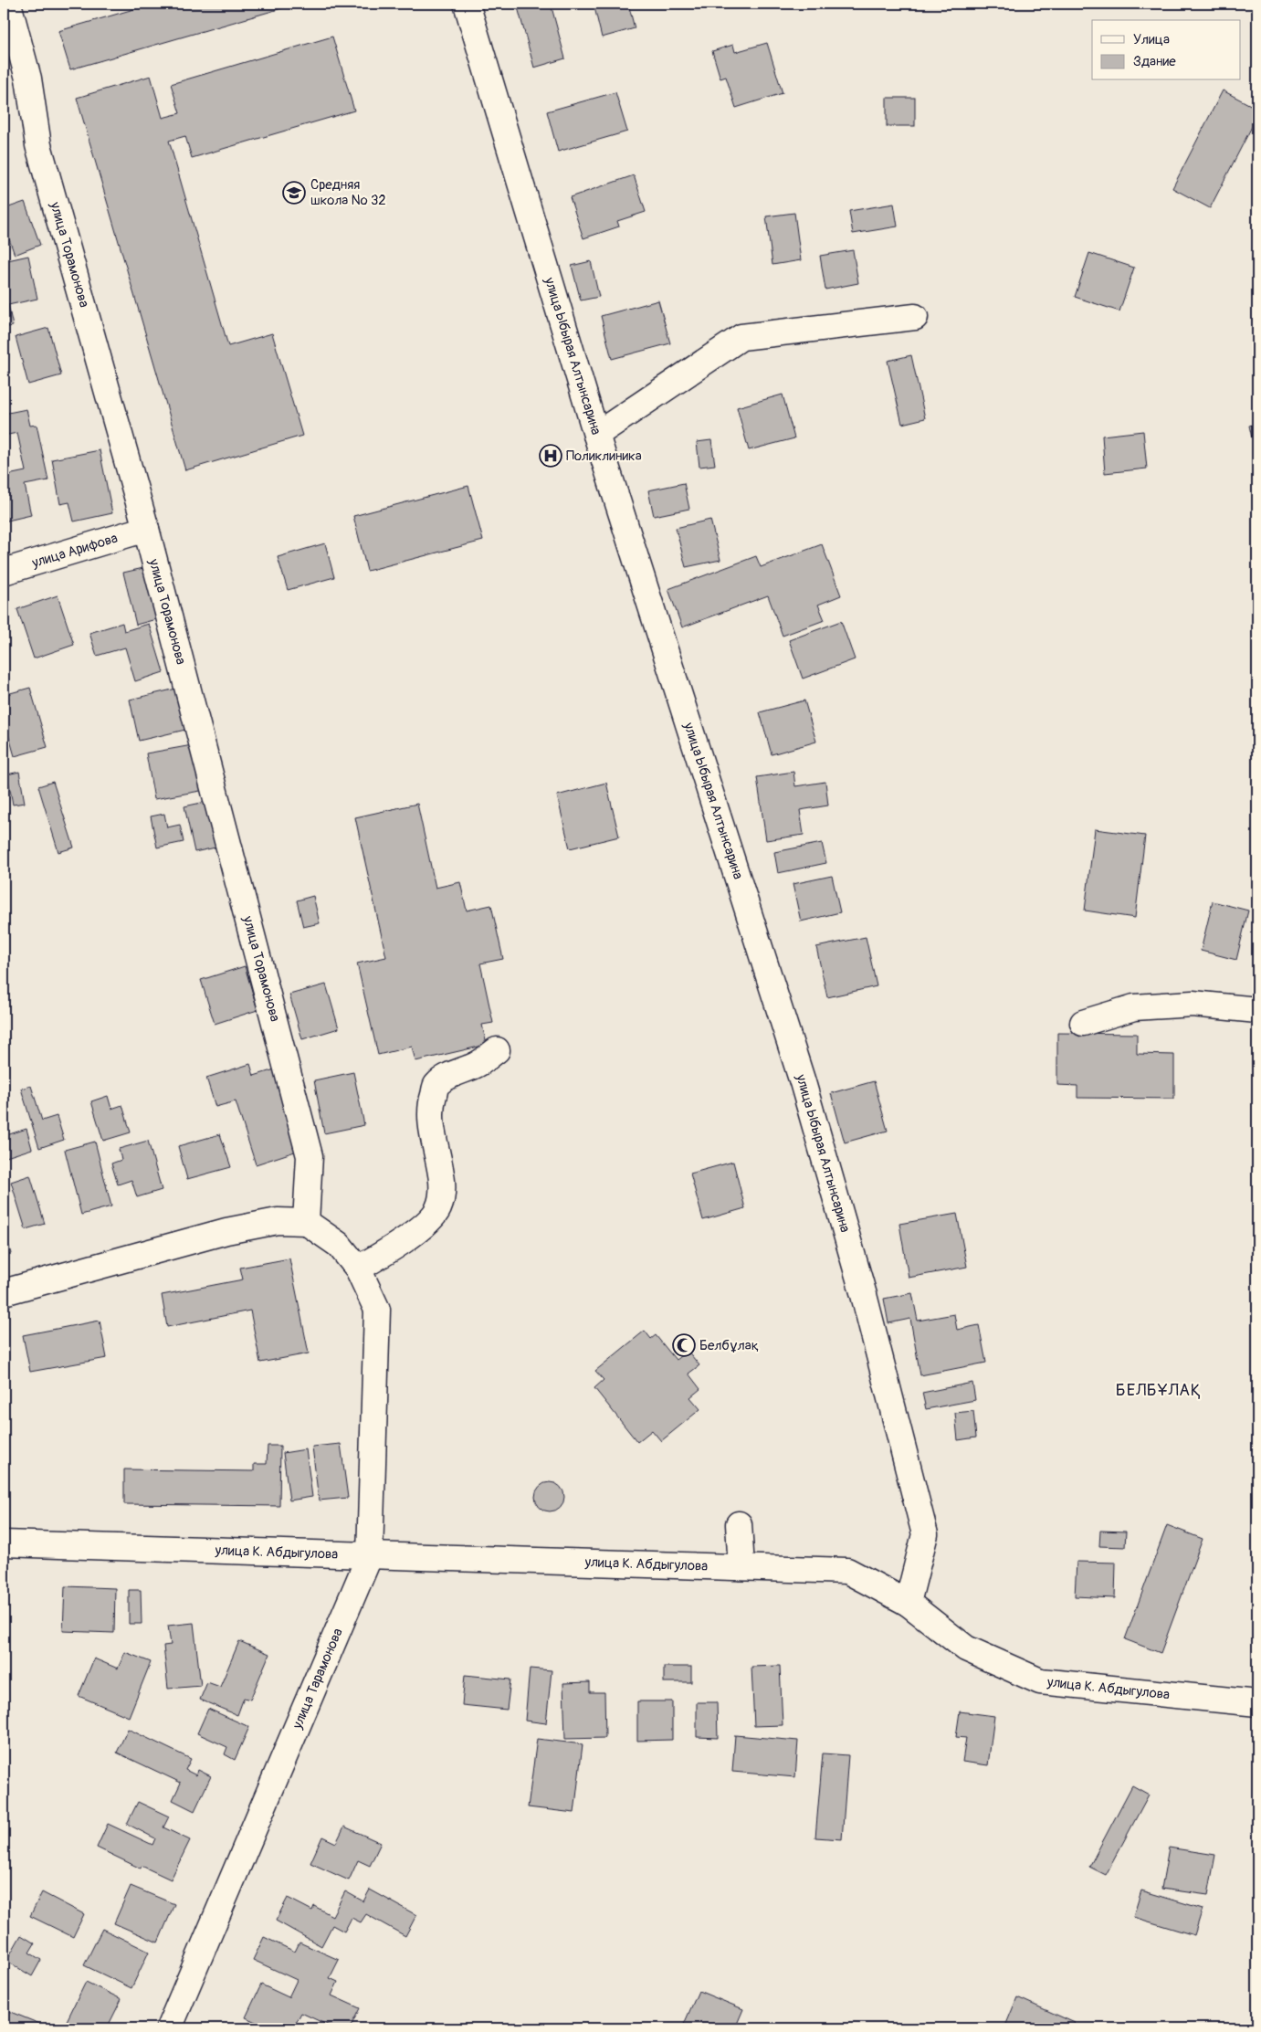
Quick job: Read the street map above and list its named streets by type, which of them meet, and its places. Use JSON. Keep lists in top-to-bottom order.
{
  "streets": {
    "street": [
      "улица Торамонова",
      "улица Ыбырая Алтынсарина",
      "улица Арифова",
      "улица К. Абдыгулова",
      "улица Тарамонова"
    ]
  },
  "crossings": [
    ["улица Торамонова", "улица Арифова"],
    ["улица Ыбырая Алтынсарина", "улица К. Абдыгулова"],
    ["улица К. Абдыгулова", "улица Тарамонова"]
  ],
  "districts": ["БЕЛБҰЛАҚ"],
  "places": {
    "school or university": ["Средняя школа № 32"],
    "hospital": ["Поликлиника"],
    "mosque": ["Белбұлақ"]
  },
  "legend": ["Улица", "Здание"]
}
